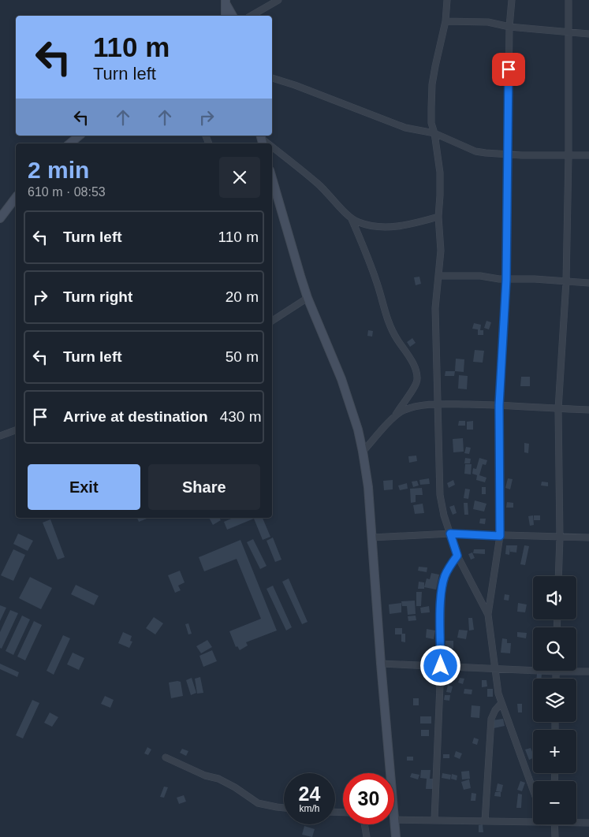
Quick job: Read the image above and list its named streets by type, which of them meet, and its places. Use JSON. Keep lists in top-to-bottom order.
{
  "page": {
    "turn": ["110 m", "Turn left"],
    "heading": ["2 min", "610 m · 08:53"],
    "list": [
      {
        "name": "Turn left",
        "value": "110 m"
      },
      {
        "name": "Turn right",
        "value": "20 m"
      },
      {
        "name": "Turn left",
        "value": "50 m"
      },
      {
        "name": "Arrive at destination",
        "value": "430 m"
      }
    ],
    "buttons": ["Exit", "Share"],
    "map_buttons": ["+", "−"],
    "speed": "24 km/h",
    "limit": "30"
  }
}
